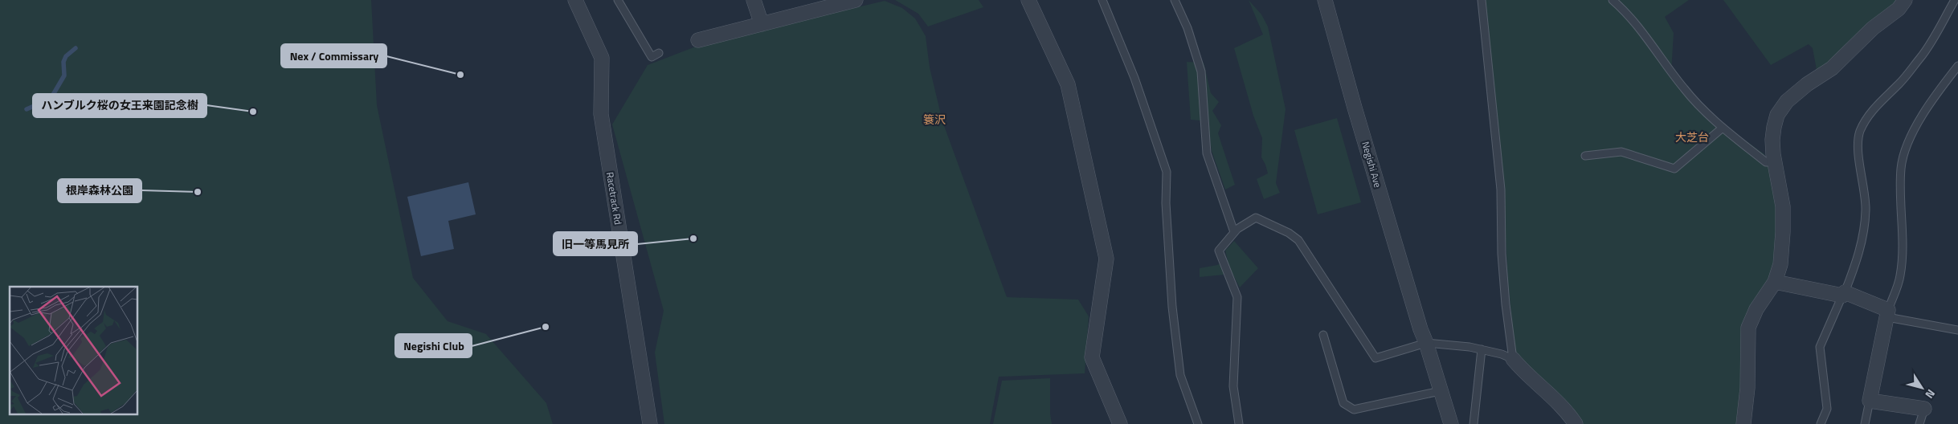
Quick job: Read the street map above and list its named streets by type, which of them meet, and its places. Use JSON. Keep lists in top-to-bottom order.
{
  "streets": {
    "street": ["Negishi Ave", "Racetrack Rd"]
  },
  "districts": ["簑沢", "大芝台"],
  "places": [
    "Nex / Commissary",
    "ハンブルク桜の女王来園記念樹",
    "根岸森林公園",
    "旧一等馬見所",
    "Negishi Club"
  ],
  "north": "bottom right"
}
